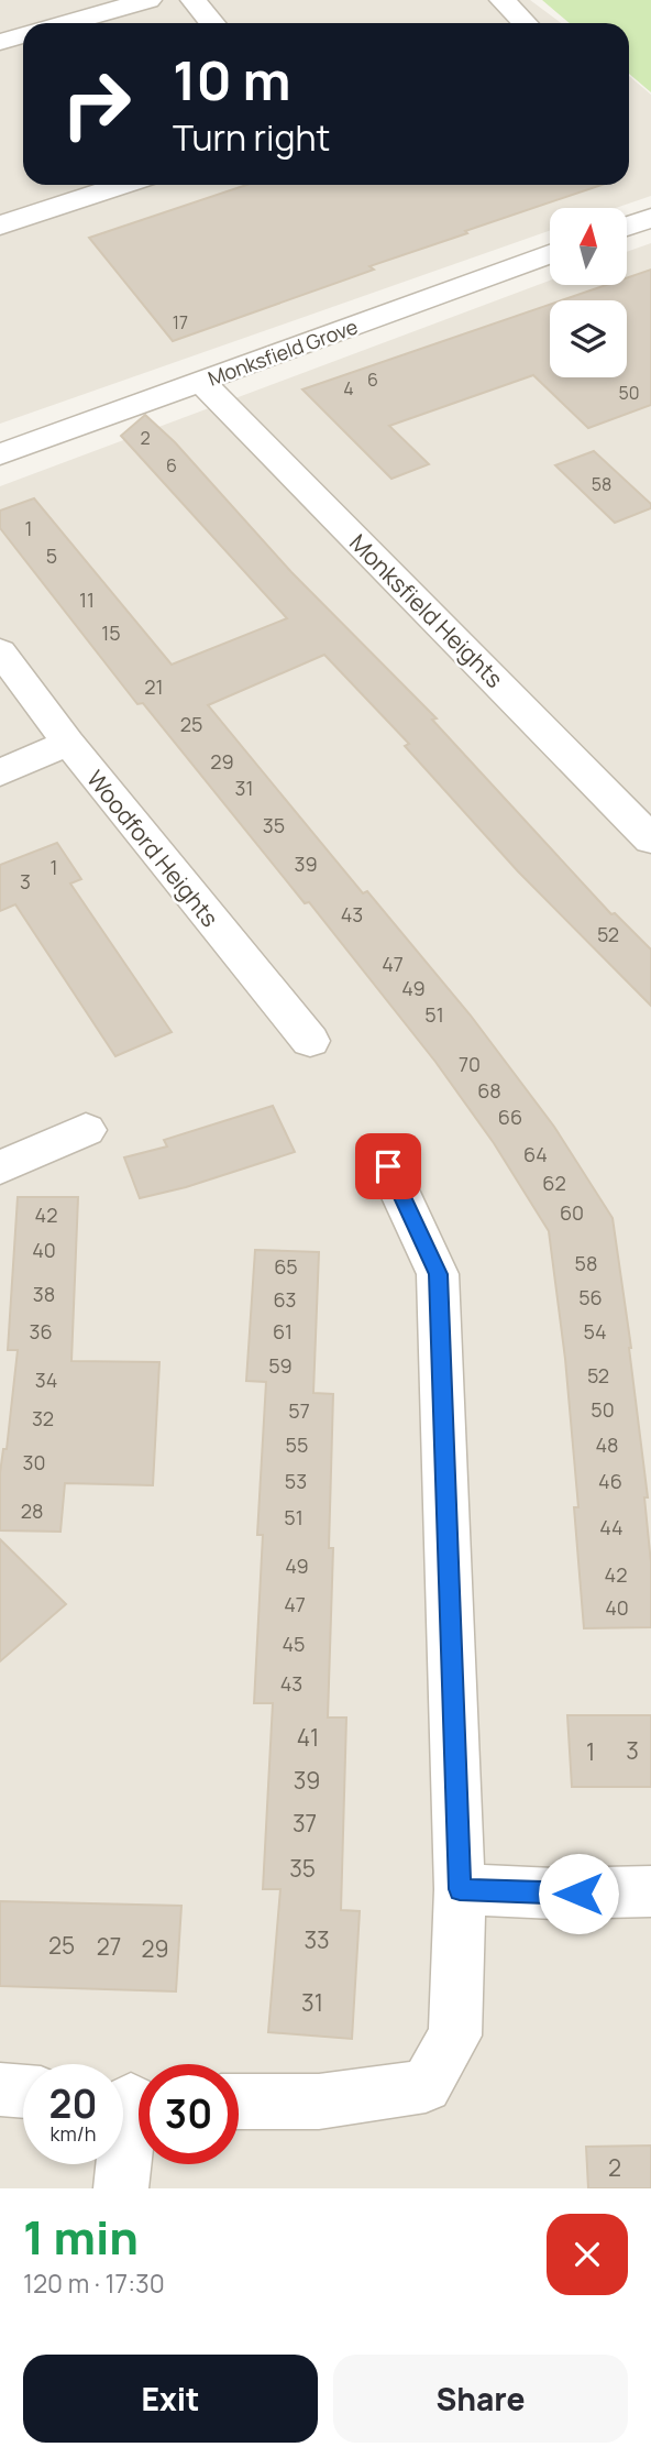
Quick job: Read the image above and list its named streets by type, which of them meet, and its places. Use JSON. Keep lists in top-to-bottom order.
{
  "streets": {
    "street": ["Monksfield Grove", "Monksfield Heights", "Woodford Heights"]
  },
  "crossings": [
    ["Monksfield Grove", "Monksfield Heights"]
  ],
  "house_numbers": [
    "17",
    "6",
    "4",
    "50",
    "2",
    "6",
    "58",
    "1",
    "5",
    "11",
    "15",
    "21",
    "25",
    "29",
    "31",
    "35",
    "39",
    "1",
    "3",
    "43",
    "52",
    "47",
    "49",
    "51",
    "70",
    "68",
    "66",
    "64",
    "62",
    "60",
    "42",
    "40",
    "58",
    "65",
    "38",
    "56",
    "63",
    "36",
    "61",
    "54",
    "59",
    "52",
    "34",
    "50",
    "57",
    "32",
    "55",
    "48",
    "30",
    "53",
    "46",
    "28",
    "51",
    "44",
    "49",
    "42",
    "47",
    "40",
    "45",
    "43",
    "41",
    "3",
    "1",
    "39",
    "37",
    "35",
    "33",
    "25",
    "27",
    "29",
    "31",
    "2"
  ],
  "north": "top",
  "page": {
    "turn": ["10 m", "Turn right"],
    "speed": "20 km/h",
    "limit": "30",
    "heading": ["1 min", "120 m · 17:30"],
    "buttons": ["Exit", "Share"]
  }
}
